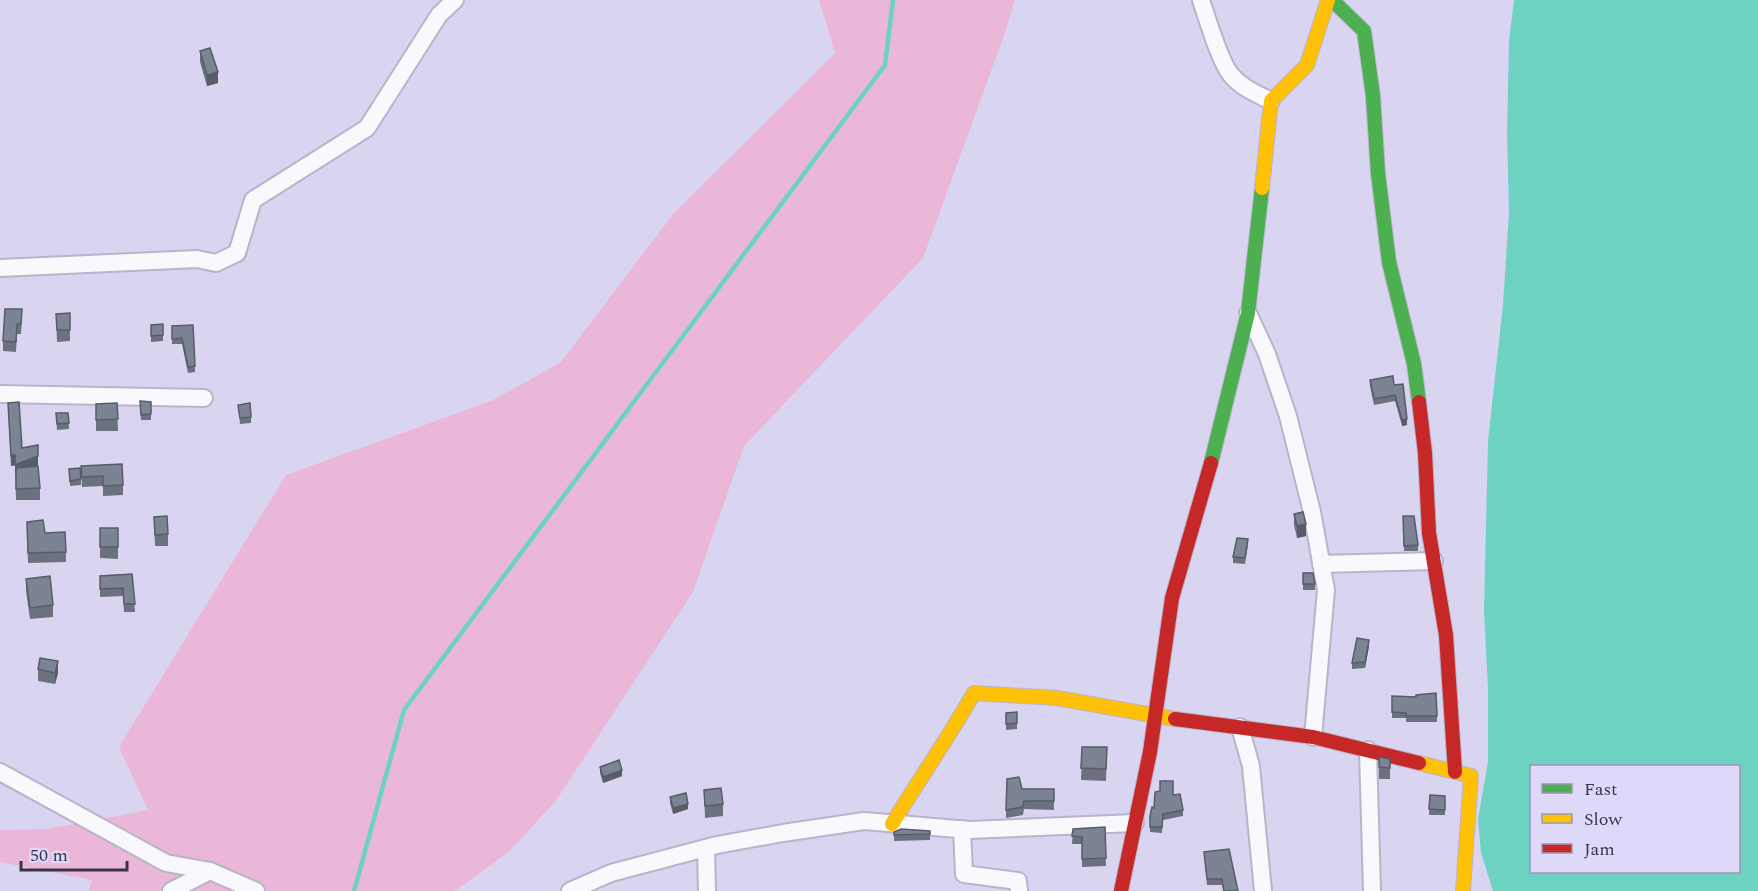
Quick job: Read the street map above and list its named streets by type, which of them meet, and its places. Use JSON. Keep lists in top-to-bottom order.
{
  "legend": ["Fast", "Slow", "Jam"],
  "scale_bar": "50 m"
}
